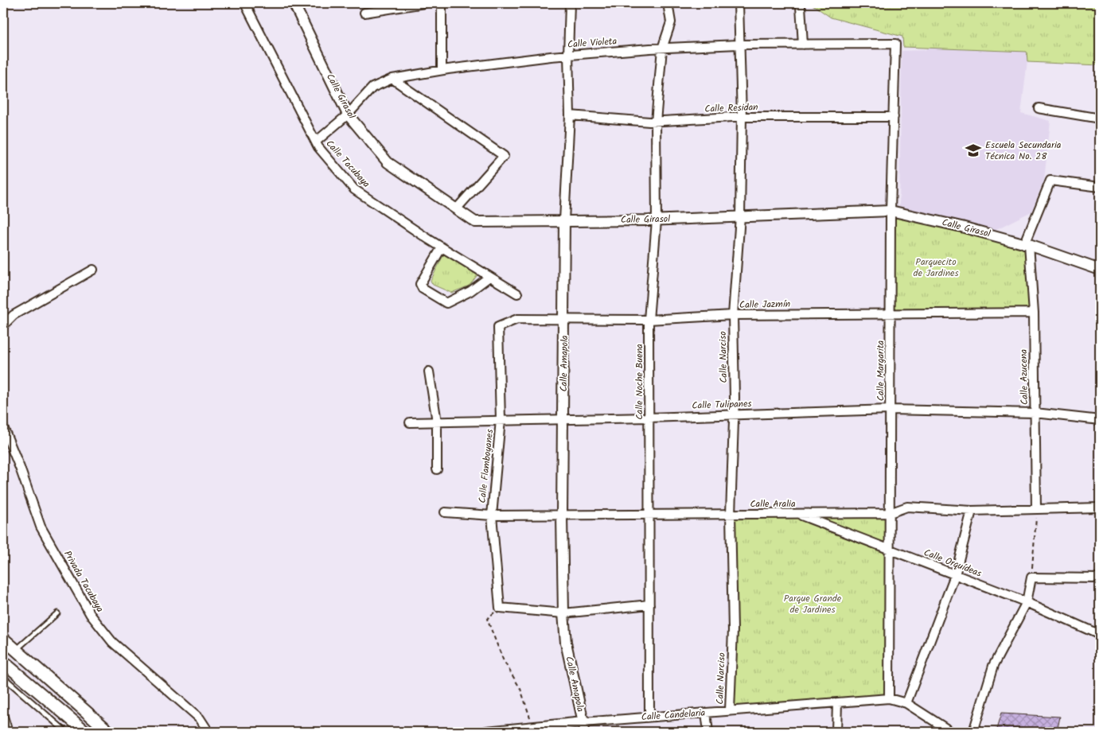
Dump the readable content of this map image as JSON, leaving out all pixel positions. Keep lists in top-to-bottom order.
{
  "streets": {
    "street": [
      "Calle Violeta",
      "Calle Girasol",
      "Calle Residan",
      "Calle Tacubaya",
      "Calle Jazmín",
      "Calle Narciso",
      "Calle Amapola",
      "Calle Margarita",
      "Calle Azucena",
      "Calle Noche Buena",
      "Calle Tulipanes",
      "Calle Flamboyanes",
      "Calle Aralia",
      "Calle Orquídeas",
      "Privada Tacubaya",
      "Calle Candelaria"
    ]
  },
  "crossings": [
    ["Calle Violeta", "Calle Girasol"],
    ["Calle Violeta", "Calle Tacubaya"],
    ["Calle Violeta", "Calle Narciso"],
    ["Calle Violeta", "Calle Amapola"],
    ["Calle Violeta", "Calle Margarita"],
    ["Calle Violeta", "Calle Noche Buena"],
    ["Calle Girasol", "Calle Narciso"],
    ["Calle Girasol", "Calle Amapola"],
    ["Calle Girasol", "Calle Margarita"],
    ["Calle Girasol", "Calle Azucena"],
    ["Calle Girasol", "Calle Noche Buena"],
    ["Calle Residan", "Calle Narciso"],
    ["Calle Residan", "Calle Amapola"],
    ["Calle Residan", "Calle Margarita"],
    ["Calle Residan", "Calle Noche Buena"],
    ["Calle Jazmín", "Calle Narciso"],
    ["Calle Jazmín", "Calle Amapola"],
    ["Calle Jazmín", "Calle Margarita"],
    ["Calle Jazmín", "Calle Azucena"],
    ["Calle Jazmín", "Calle Noche Buena"],
    ["Calle Jazmín", "Calle Flamboyanes"],
    ["Calle Narciso", "Calle Tulipanes"],
    ["Calle Narciso", "Calle Aralia"],
    ["Calle Narciso", "Calle Candelaria"],
    ["Calle Amapola", "Calle Tulipanes"],
    ["Calle Amapola", "Calle Aralia"],
    ["Calle Amapola", "Calle Candelaria"],
    ["Calle Margarita", "Calle Tulipanes"],
    ["Calle Margarita", "Calle Aralia"],
    ["Calle Margarita", "Calle Orquídeas"],
    ["Calle Margarita", "Calle Candelaria"],
    ["Calle Azucena", "Calle Tulipanes"],
    ["Calle Azucena", "Calle Aralia"],
    ["Calle Noche Buena", "Calle Tulipanes"],
    ["Calle Noche Buena", "Calle Aralia"],
    ["Calle Noche Buena", "Calle Candelaria"],
    ["Calle Tulipanes", "Calle Flamboyanes"],
    ["Calle Flamboyanes", "Calle Aralia"],
    ["Calle Aralia", "Calle Orquídeas"]
  ],
  "parks": ["Parquecito de Jardines", "Parque Grande de Jardines"],
  "places": {
    "school or university": ["Escuela Secundaria Técnica No. 28"]
  }
}
